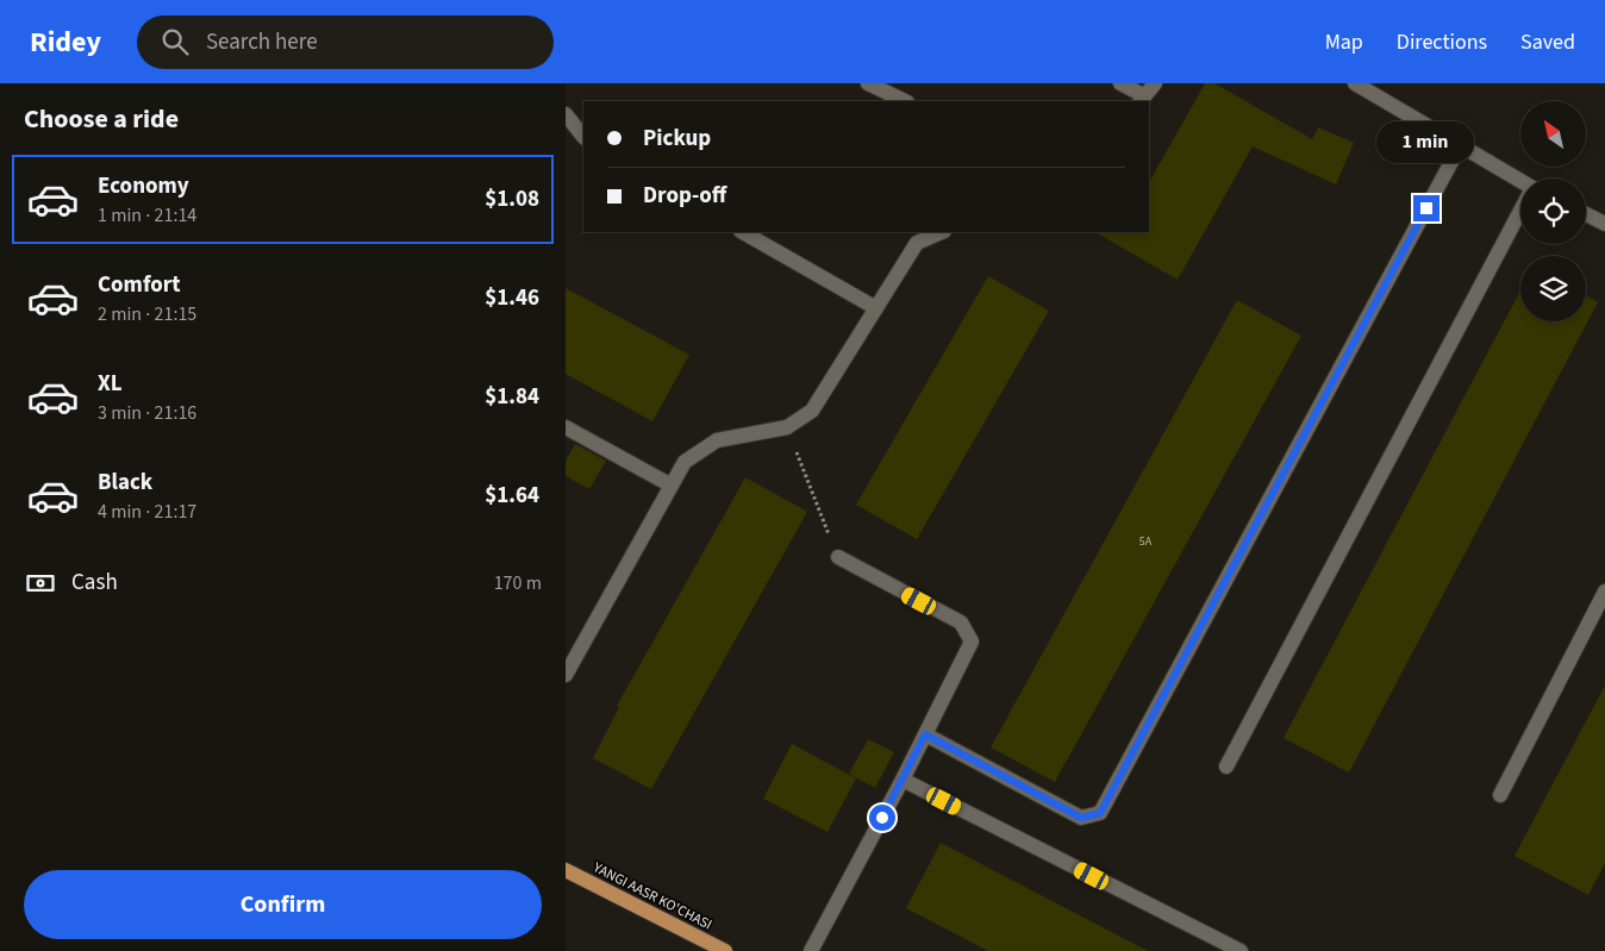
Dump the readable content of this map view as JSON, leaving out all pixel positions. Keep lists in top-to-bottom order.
{
  "streets": {
    "main road": ["YANGI AASR KO'CHASI"]
  },
  "house_numbers": ["5A"],
  "north": "top left",
  "page": {
    "header": "Ridey",
    "search": "Search here",
    "nav": ["Map", "Directions", "Saved"],
    "heading": "Choose a ride",
    "banner": ["Pickup", "Drop-off"],
    "bubble": "1 min",
    "list": [
      {
        "name": "Economy",
        "note": "1 min · 21:14",
        "value": "$1.08"
      },
      {
        "name": "Comfort",
        "note": "2 min · 21:15",
        "value": "$1.46"
      },
      {
        "name": "XL",
        "note": "3 min · 21:16",
        "value": "$1.84"
      },
      {
        "name": "Black",
        "note": "4 min · 21:17",
        "value": "$1.64"
      }
    ],
    "pay": ["Cash", "170 m"],
    "buttons": "Confirm"
  }
}
